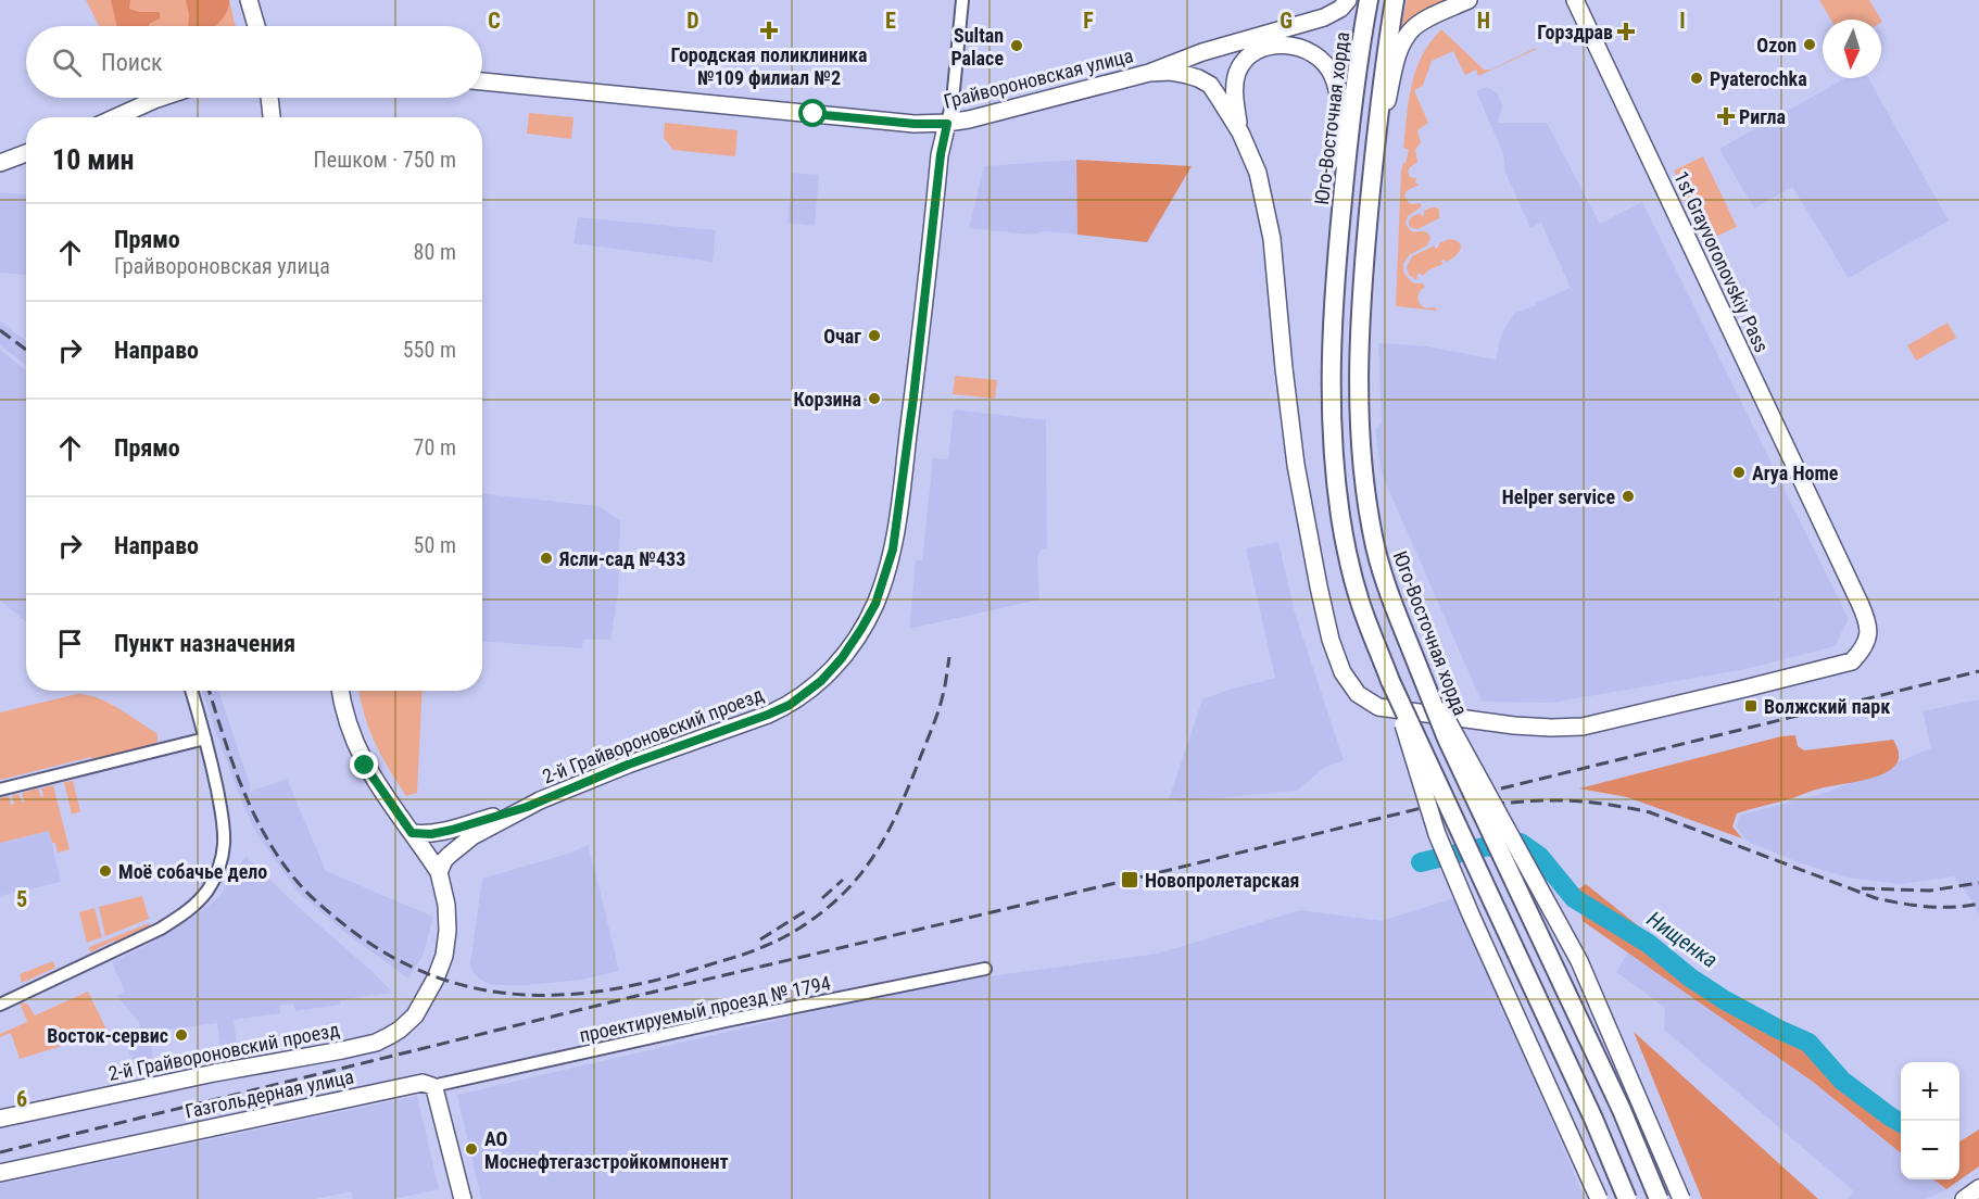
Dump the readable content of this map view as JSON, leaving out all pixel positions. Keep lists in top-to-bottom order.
{
  "streets": {
    "main road": [
      "Грайвороновская улица",
      "Юго-Восточная хорда",
      "1st Grayvoronovskiy Pass",
      "2-й Грайвороновский проезд",
      "Газгольдерная улица"
    ],
    "street": ["проектируемый проезд № 1794"]
  },
  "crossings": [
    ["Грайвороновская улица", "2-й Грайвороновский проезд"],
    ["проектируемый проезд № 1794", "Газгольдерная улица"]
  ],
  "water": ["Нищенка"],
  "places": {
    "health": ["Городская поликлиника №109 филиал №2", "Горздрав", "Ригла"],
    "other": [
      "Ozon",
      "Sultan Palace",
      "Pyaterochka",
      "Очаг",
      "Корзина",
      "Arya Home",
      "Helper service",
      "Ясли-сад №433",
      "Моё собачье дело",
      "Восток-сервис",
      "АО Моснефтегазстройкомпонент"
    ],
    "transit": ["Волжский парк", "Новопролетарская"]
  },
  "north": "bottom",
  "page": {
    "search": "Поиск",
    "heading": ["10 мин", "Пешком · 750 m"],
    "list": [
      ["Прямо", "Грайвороновская улица", "80 m"],
      ["Направо", "550 m"],
      ["Прямо", "70 m"],
      ["Направо", "50 m"],
      "Пункт назначения"
    ],
    "map_buttons": ["+", "−"]
  },
  "grid": {
    "columns": [
      "C",
      "D",
      "E",
      "F",
      "G",
      "H",
      "I"
    ],
    "rows": ["5", "6"]
  }
}
